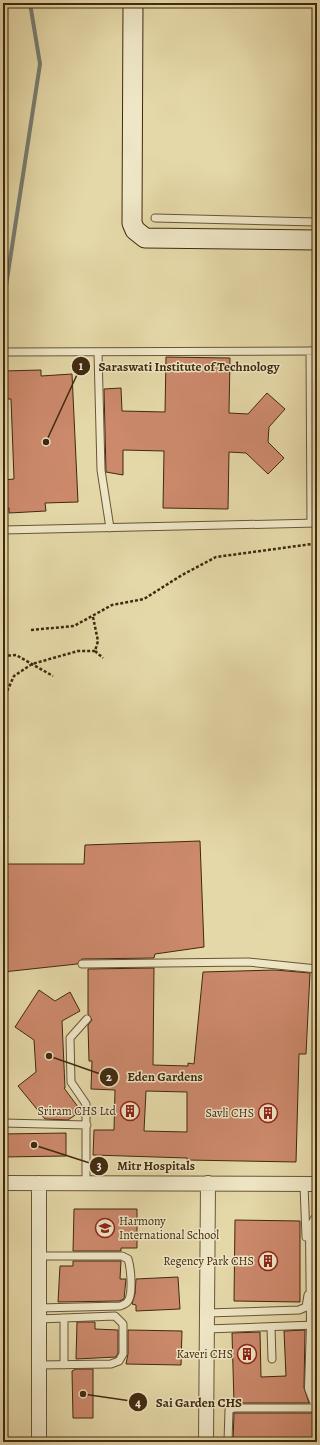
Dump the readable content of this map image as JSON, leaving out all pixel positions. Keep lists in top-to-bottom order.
{
  "places": {
    "other": [
      "Saraswati Institute of Technology",
      "Eden Gardens",
      "Mitr Hospitals",
      "Sai Garden CHS"
    ],
    "building": [
      "Sriram CHS Ltd",
      "Savli CHS",
      "Regency Park CHS",
      "Kaveri CHS"
    ],
    "school or university": ["Harmony International School"]
  }
}
